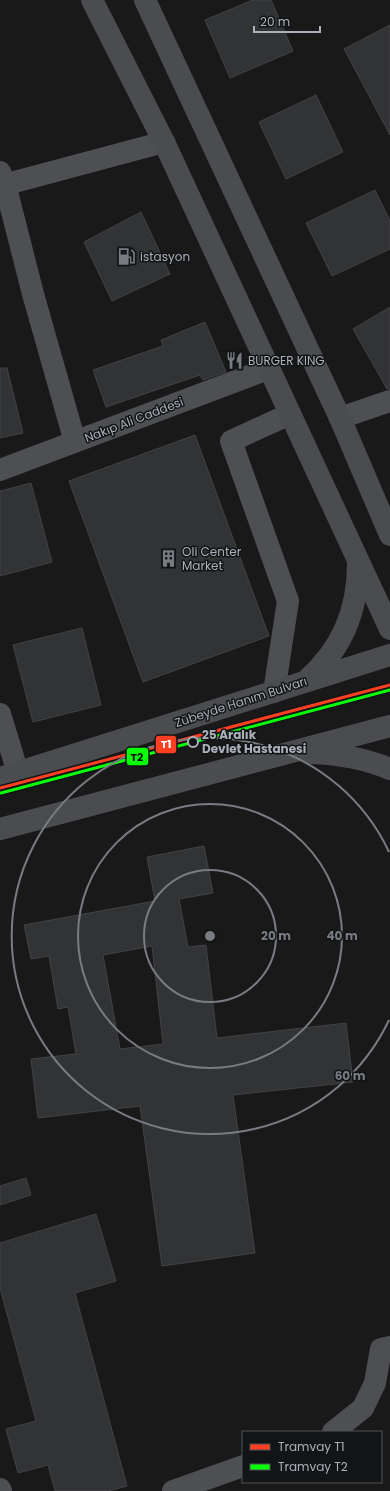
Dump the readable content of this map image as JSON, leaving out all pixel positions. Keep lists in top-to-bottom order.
{
  "streets": {
    "main road": ["Zübeyde Hanım Bulvarı"],
    "street": ["Nakıp Ali Caddesi"]
  },
  "places": {
    "fuel station": ["istasyon"],
    "restaurant": ["BURGER KING"],
    "building": ["Oli Center Market"],
    "other": ["25 Aralık Devlet Hastanesi"]
  },
  "lines": ["tram line T1", "tram line T2"],
  "legend": ["Tramvay T1", "Tramvay T2"],
  "scale_bar": "20 m",
  "rings": ["20 m", "40 m", "60 m"]
}
